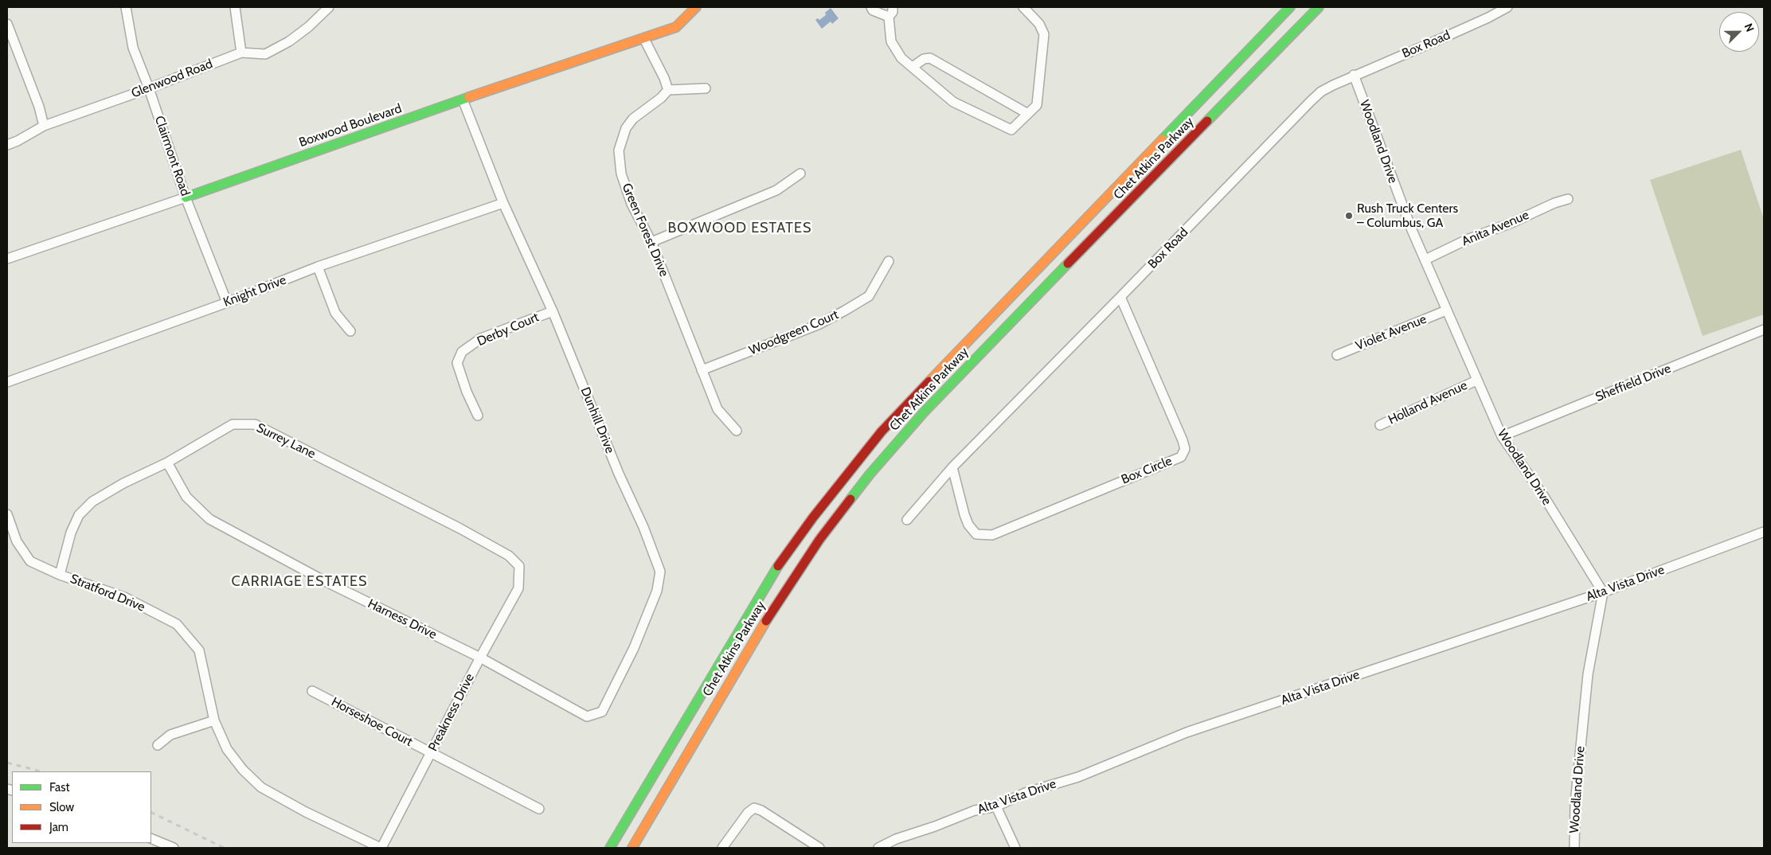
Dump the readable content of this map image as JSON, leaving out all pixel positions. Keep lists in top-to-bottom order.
{
  "streets": {
    "main road": ["Boxwood Boulevard", "Chet Atkins Parkway"],
    "street": [
      "Box Road",
      "Glenwood Road",
      "Woodland Drive",
      "Clairmont Road",
      "Anita Avenue",
      "Green Forest Drive",
      "Knight Drive",
      "Derby Court",
      "Woodgreen Court",
      "Violet Avenue",
      "Sheffield Drive",
      "Holland Avenue",
      "Dunhill Drive",
      "Surrey Lane",
      "Box Circle",
      "Alta Vista Drive",
      "Stratford Drive",
      "Harness Drive",
      "Preakness Drive",
      "Horseshoe Court"
    ]
  },
  "crossings": [
    ["Box Road", "Woodland Drive"],
    ["Box Road", "Box Circle"],
    ["Glenwood Road", "Clairmont Road"],
    ["Boxwood Boulevard", "Clairmont Road"],
    ["Boxwood Boulevard", "Dunhill Drive"],
    ["Woodland Drive", "Anita Avenue"],
    ["Woodland Drive", "Violet Avenue"],
    ["Woodland Drive", "Sheffield Drive"],
    ["Woodland Drive", "Holland Avenue"],
    ["Woodland Drive", "Alta Vista Drive"],
    ["Clairmont Road", "Knight Drive"],
    ["Green Forest Drive", "Woodgreen Court"],
    ["Knight Drive", "Dunhill Drive"],
    ["Derby Court", "Dunhill Drive"],
    ["Dunhill Drive", "Harness Drive"],
    ["Surrey Lane", "Stratford Drive"],
    ["Surrey Lane", "Harness Drive"],
    ["Surrey Lane", "Preakness Drive"],
    ["Stratford Drive", "Preakness Drive"],
    ["Harness Drive", "Preakness Drive"],
    ["Preakness Drive", "Horseshoe Court"]
  ],
  "districts": ["BOXWOOD ESTATES", "CARRIAGE ESTATES"],
  "places": ["Rush Truck Centers – Columbus, GA"],
  "legend": ["Fast", "Slow", "Jam"],
  "north": "top right"
}
